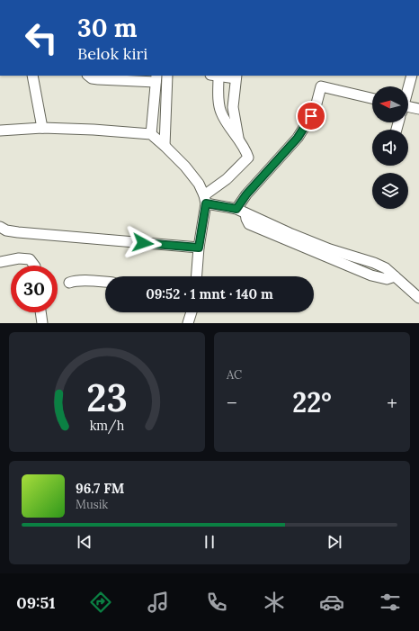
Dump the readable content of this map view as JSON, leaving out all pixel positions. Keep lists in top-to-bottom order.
{
  "north": "left",
  "page": {
    "turn": ["30 m", "Belok kiri"],
    "limit": "30",
    "trip": "09:52 · 1 mnt · 140 m",
    "tile": "AC",
    "heat": ["−", "22°", "+"],
    "song": ["96.7 FM", "Musik"],
    "tabs": "09:51",
    "gauge": ["23", "km/h"]
  }
}
